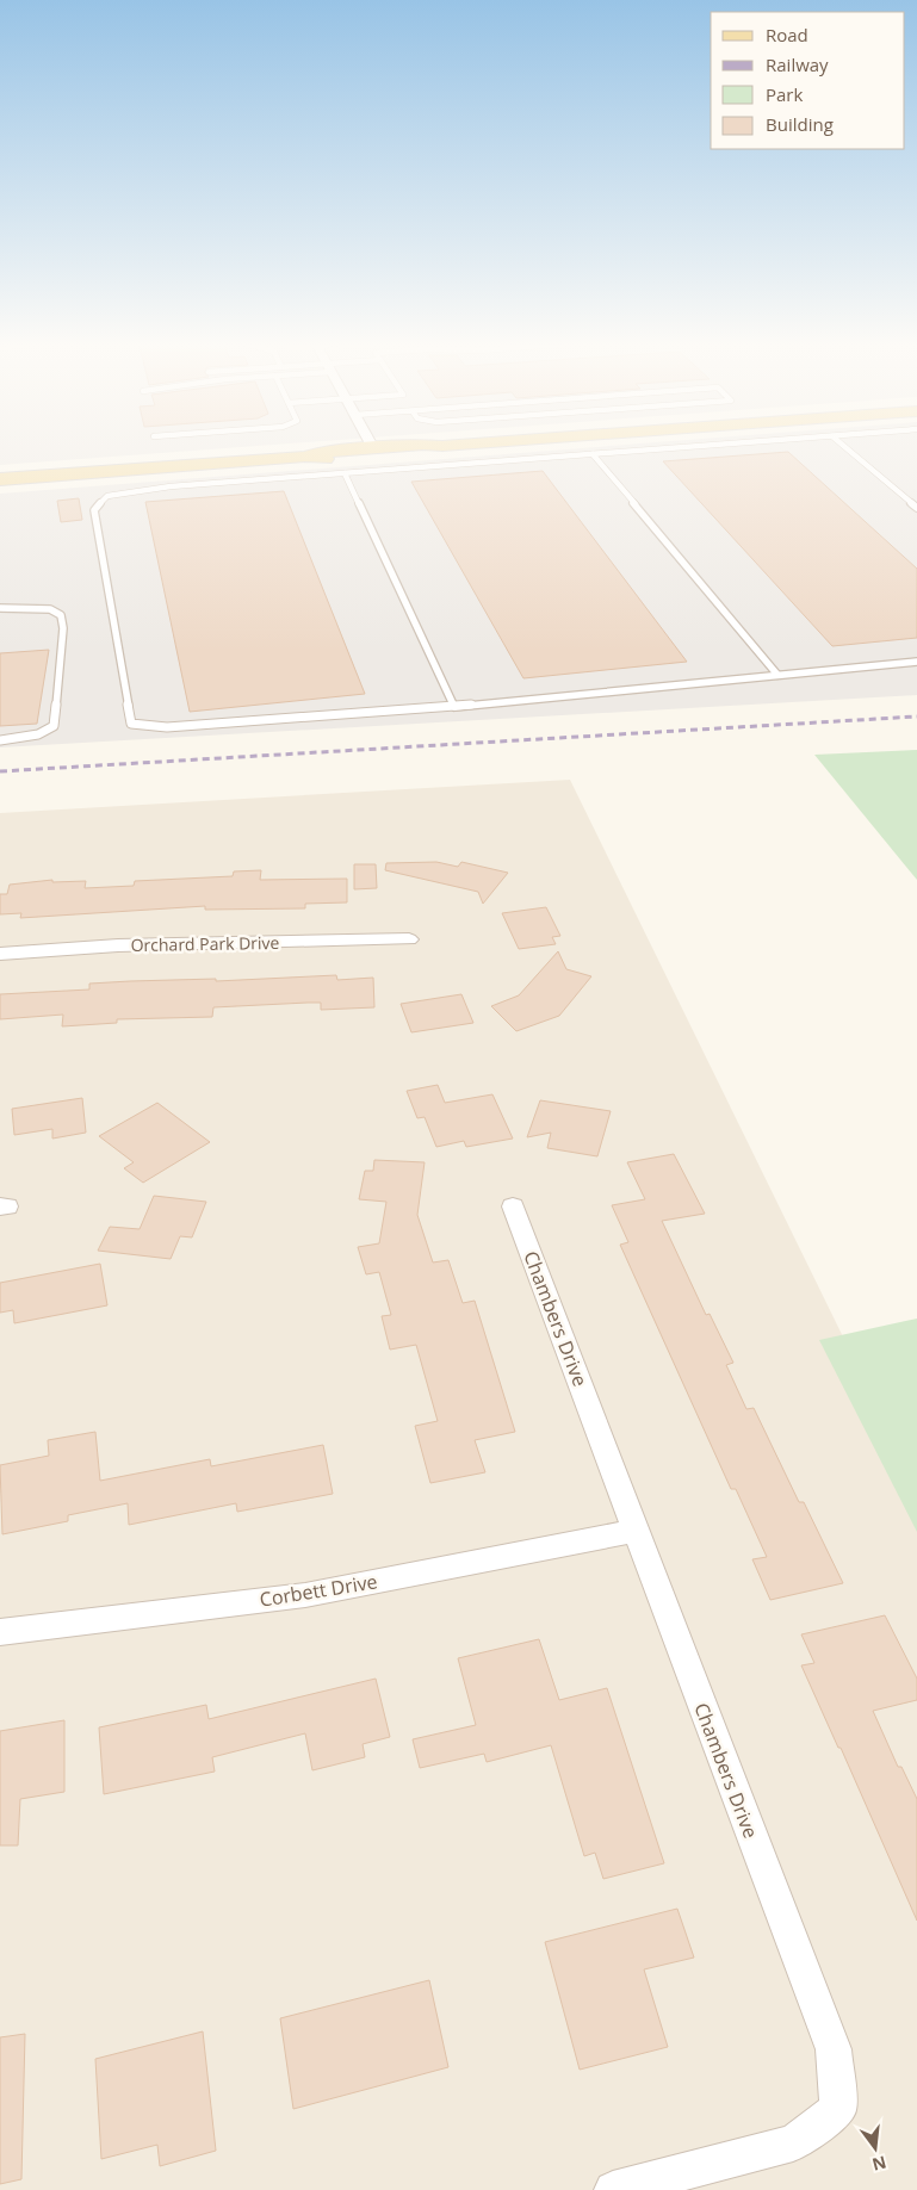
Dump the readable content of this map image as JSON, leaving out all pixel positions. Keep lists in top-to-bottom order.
{
  "streets": {
    "street": ["Orchard Park Drive", "Chambers Drive", "Corbett Drive"]
  },
  "crossings": [
    ["Chambers Drive", "Corbett Drive"]
  ],
  "legend": [
    "Road",
    "Railway",
    "Park",
    "Building"
  ],
  "north": "bottom"
}
